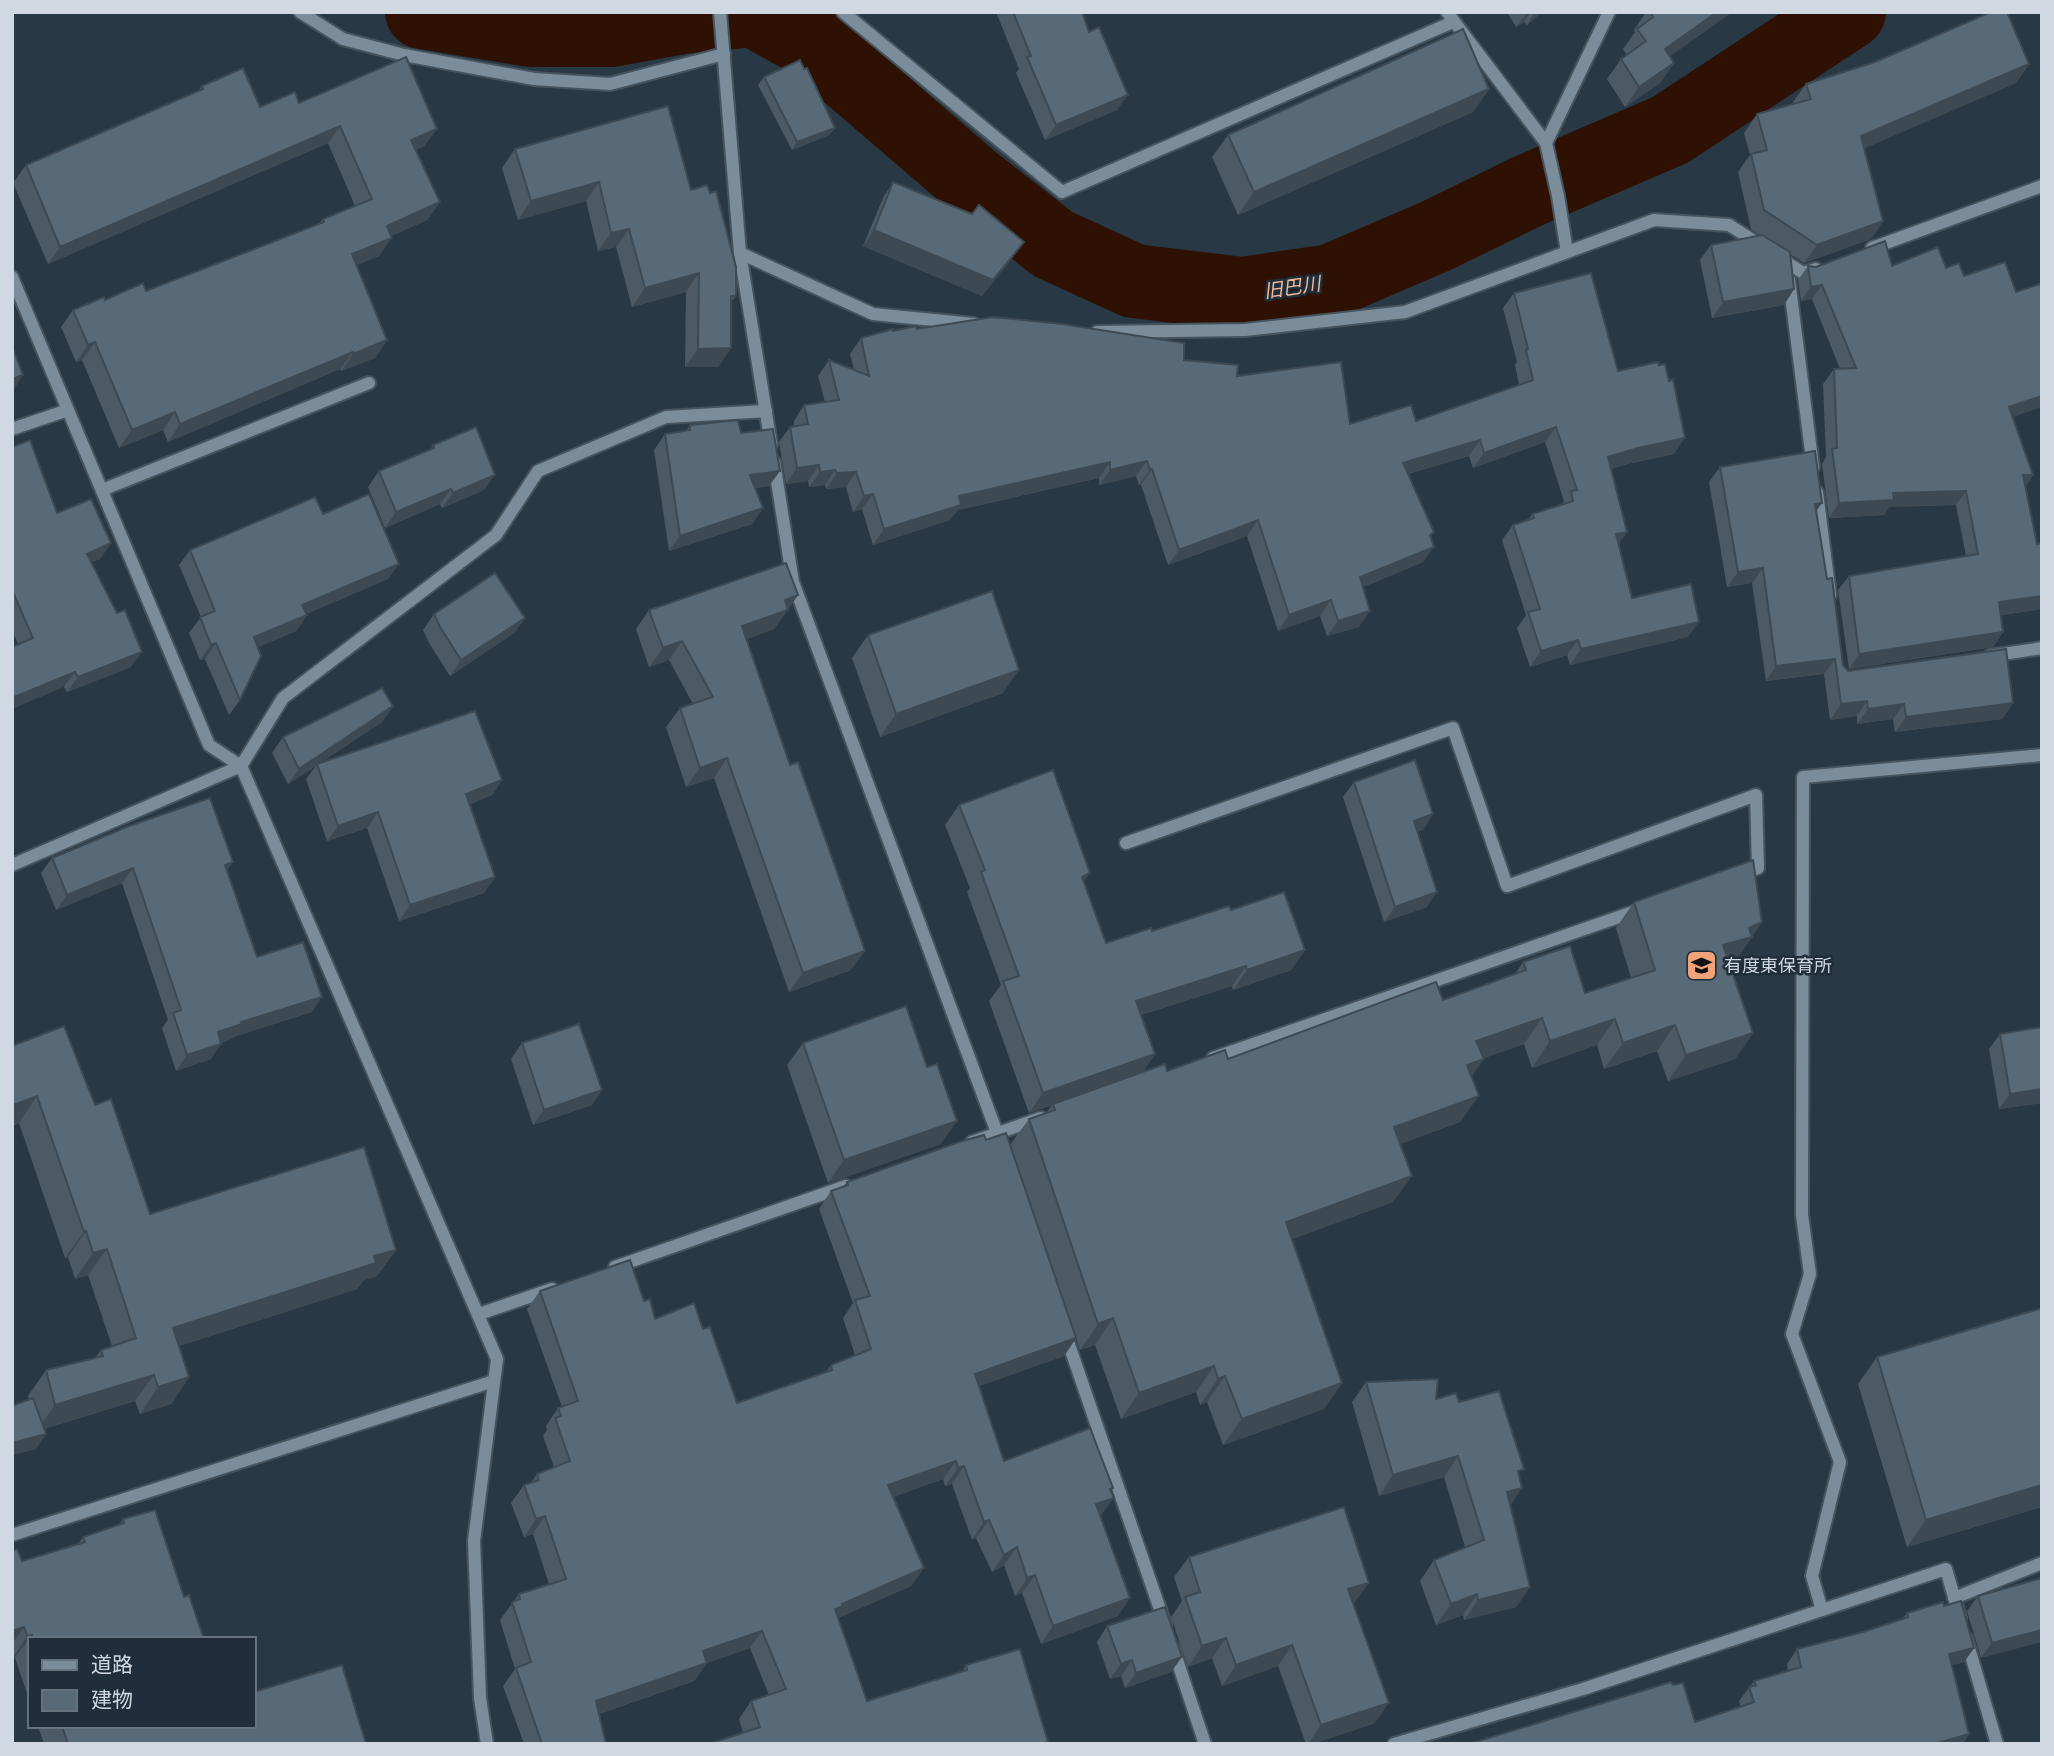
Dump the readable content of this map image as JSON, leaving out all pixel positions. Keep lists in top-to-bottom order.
{
  "water": ["旧巴川"],
  "places": {
    "school or university": ["有度東保育所"]
  },
  "legend": ["道路", "建物"]
}
